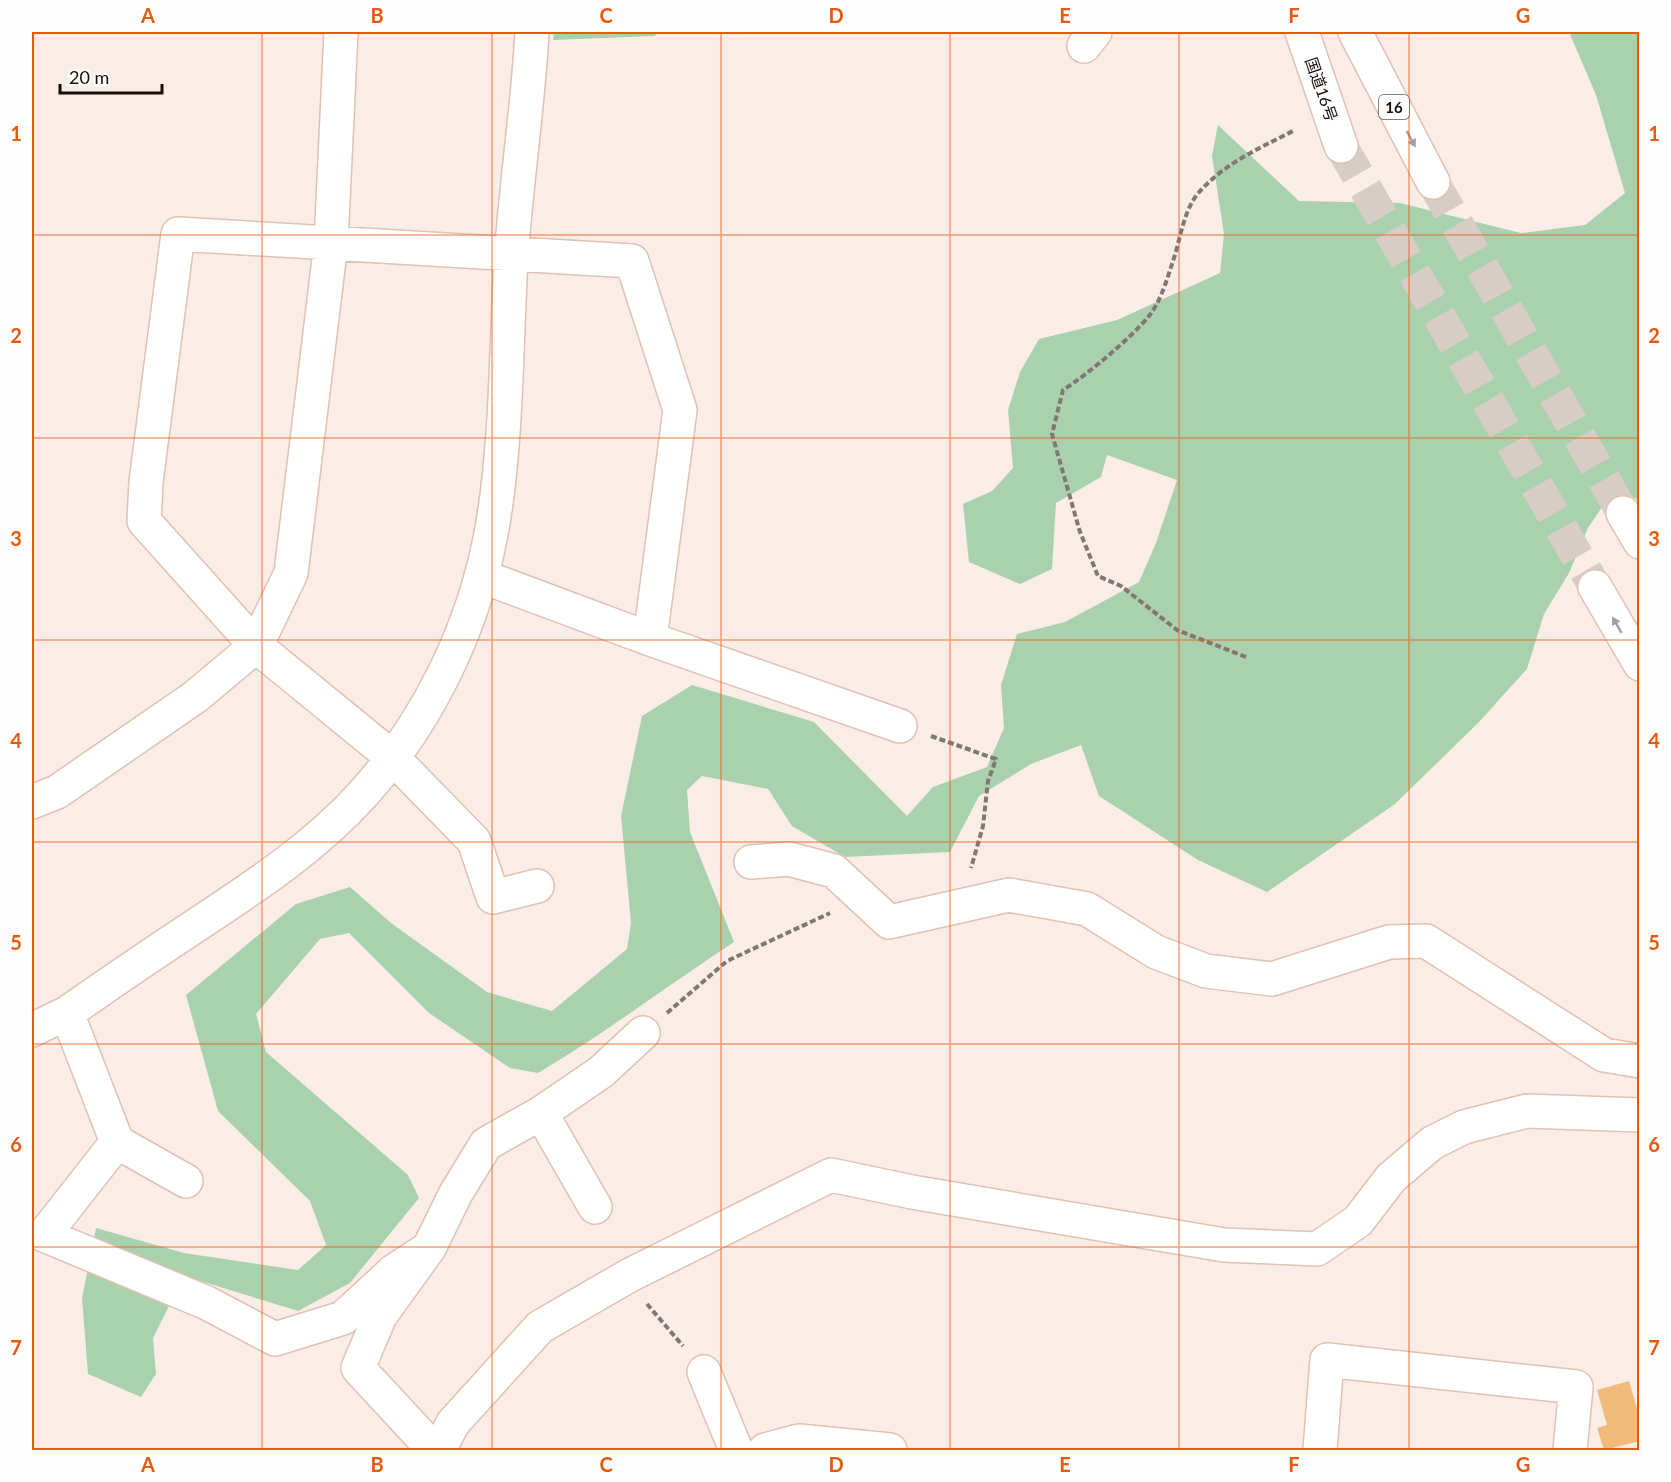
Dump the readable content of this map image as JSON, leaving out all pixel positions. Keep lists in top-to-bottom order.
{
  "streets": {
    "main road": ["国道16号", "16"]
  },
  "scale_bar": "20 m",
  "grid": {
    "columns": [
      "A",
      "B",
      "C",
      "D",
      "E",
      "F",
      "G"
    ],
    "rows": [
      "1",
      "2",
      "3",
      "4",
      "5",
      "6",
      "7"
    ]
  }
}
